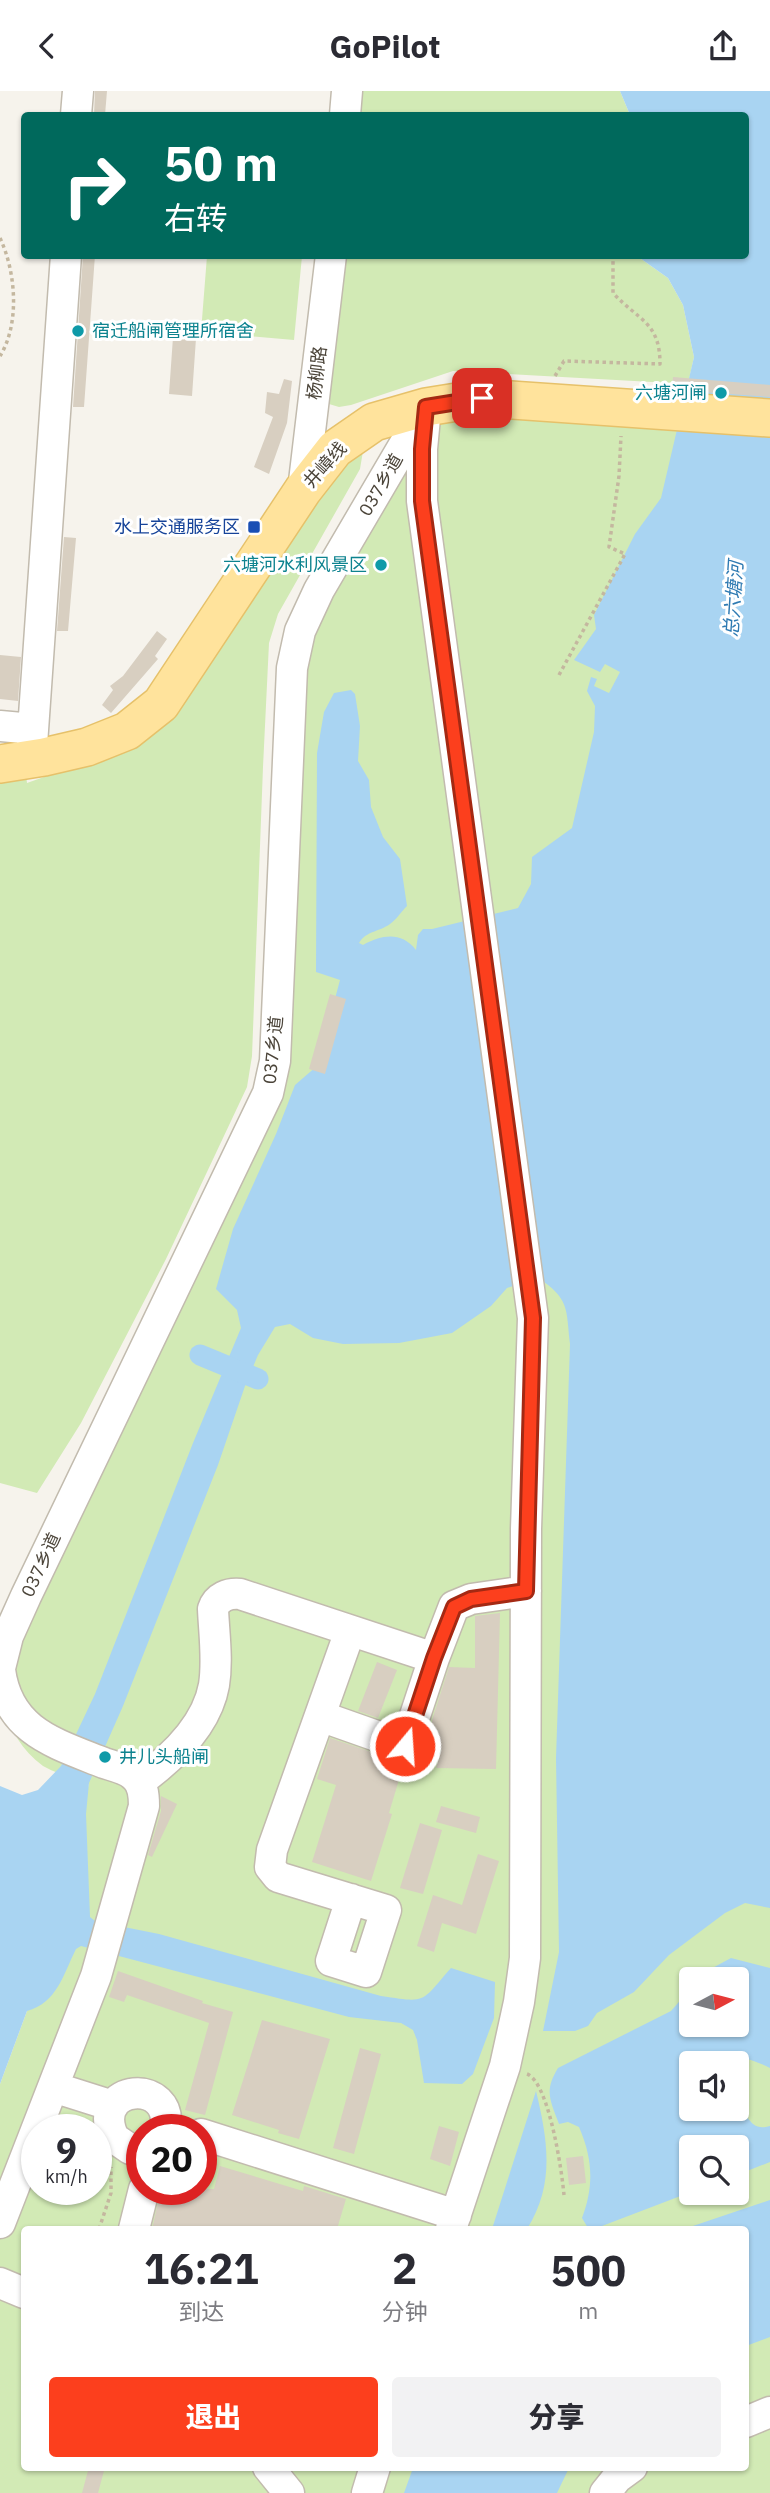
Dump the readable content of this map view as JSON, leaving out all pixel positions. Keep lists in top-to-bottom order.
{
  "streets": {
    "main road": ["井嶂线"],
    "street": ["杨柳路", "037乡道"]
  },
  "crossings": [
    ["杨柳路", "井嶂线"],
    ["井嶂线", "037乡道"]
  ],
  "water": ["总六塘河"],
  "places": {
    "other": [
      "宿迁船闸管理所宿舍",
      "六塘河闸",
      "六塘河水利风景区",
      "井儿头船闸"
    ],
    "transit": ["水上交通服务区"]
  },
  "north": "right",
  "page": {
    "header": "GoPilot",
    "turn": ["50 m", "右转"],
    "speed": "9 km/h",
    "limit": "20",
    "eta": [
      "16:21",
      "到达",
      "2",
      "分钟",
      "500",
      "m"
    ],
    "buttons": ["退出", "分享"]
  }
}
